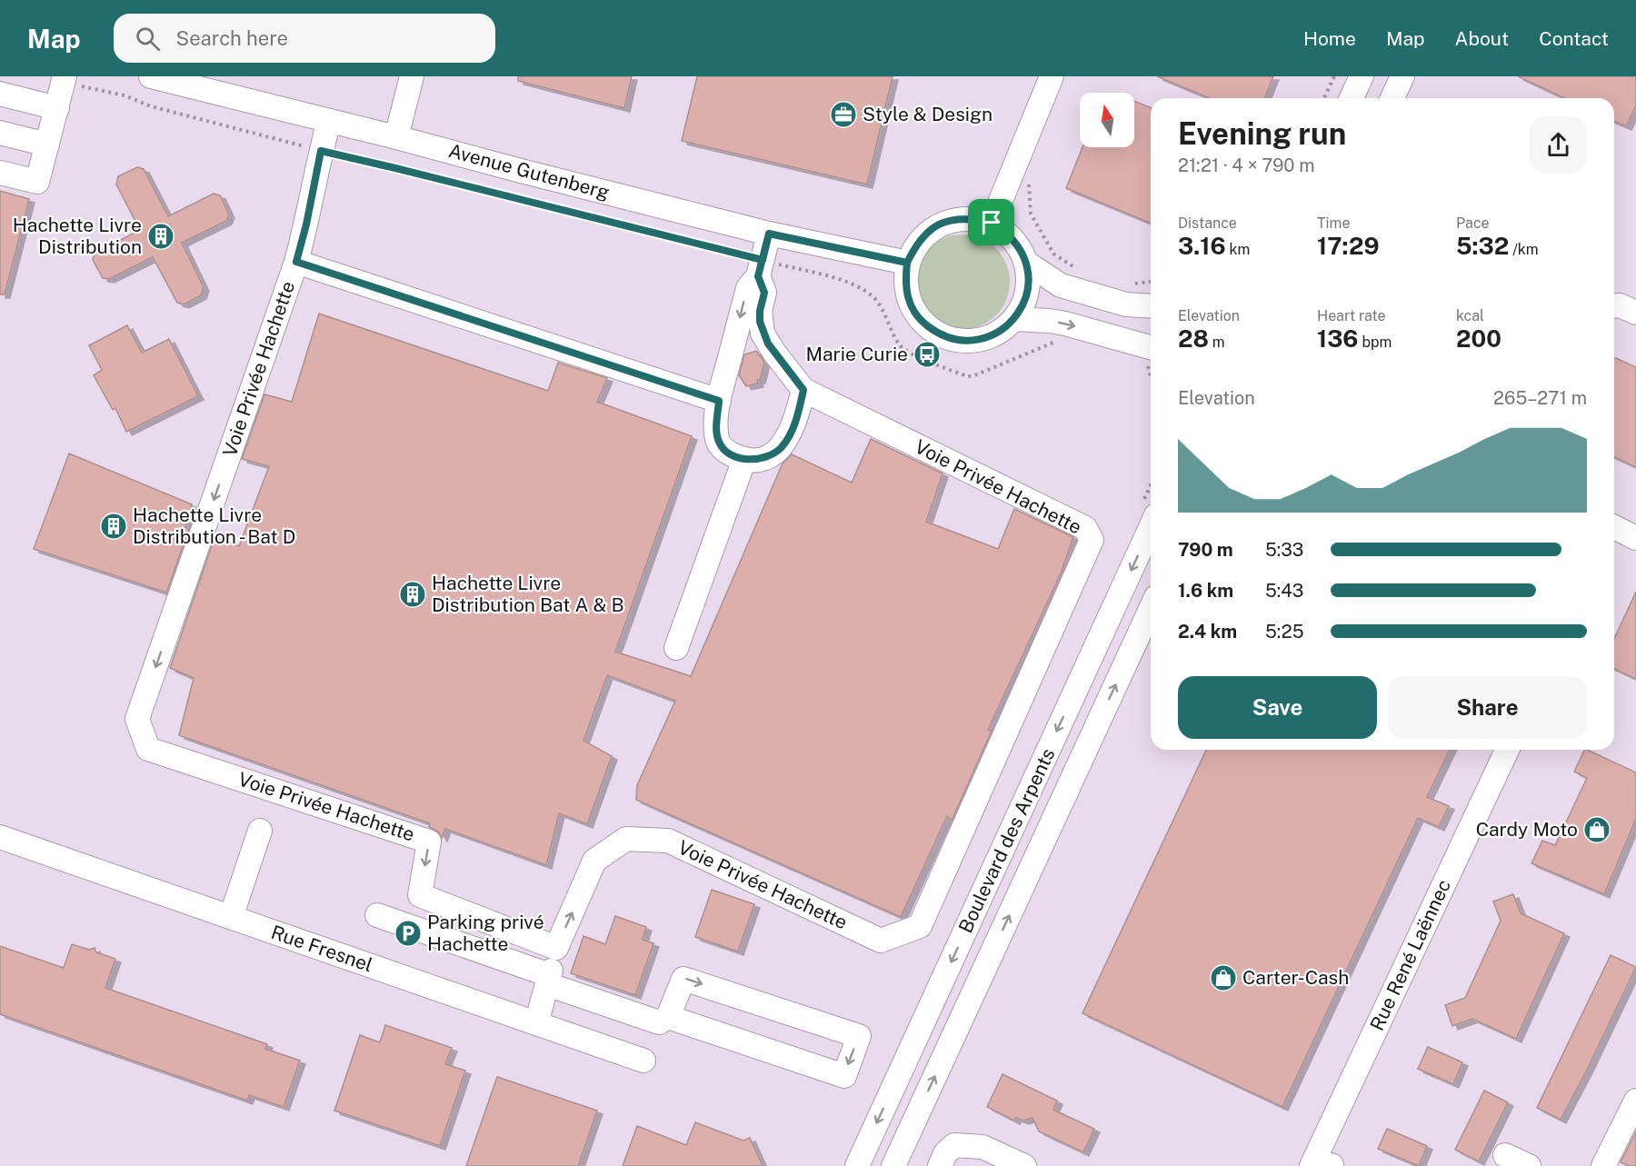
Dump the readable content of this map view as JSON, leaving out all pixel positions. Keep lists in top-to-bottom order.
{
  "streets": {
    "street": [
      "Avenue Gutenberg",
      "Voie Privée Hachette",
      "Boulevard des Arpents",
      "Rue Fresnel",
      "Rue René Laënnec"
    ]
  },
  "crossings": [
    ["Avenue Gutenberg", "Voie Privée Hachette"]
  ],
  "places": {
    "office": ["Style & Design"],
    "building": ["Hachette Livre Distribution", "Hachette Livre Distribution - Bat D", "Hachette Livre Distribution Bat A & B"],
    "bus stop": ["Marie Curie"],
    "shop": ["Cardy Moto", "Carter-Cash"],
    "parking": ["Parking privé Hachette"]
  },
  "north": "top",
  "page": {
    "header": "Map",
    "search": "Search here",
    "nav": [
      "Home",
      "Map",
      "About",
      "Contact"
    ],
    "heading": ["Evening run", "21:21 · 4 × 790 m"],
    "stats": [
      ["Distance", "3.16 km"],
      ["Time", "17:29"],
      ["Pace", "5:32 /km"],
      ["Elevation", "28 m"],
      ["Heart rate", "136 bpm"],
      ["kcal", "200"]
    ],
    "chart": ["Elevation", "265–271 m"],
    "list": [
      {
        "name": "790 m",
        "note": "5:33"
      },
      {
        "name": "1.6 km",
        "note": "5:43"
      },
      {
        "name": "2.4 km",
        "note": "5:25"
      }
    ],
    "buttons": ["Save", "Share"]
  }
}
